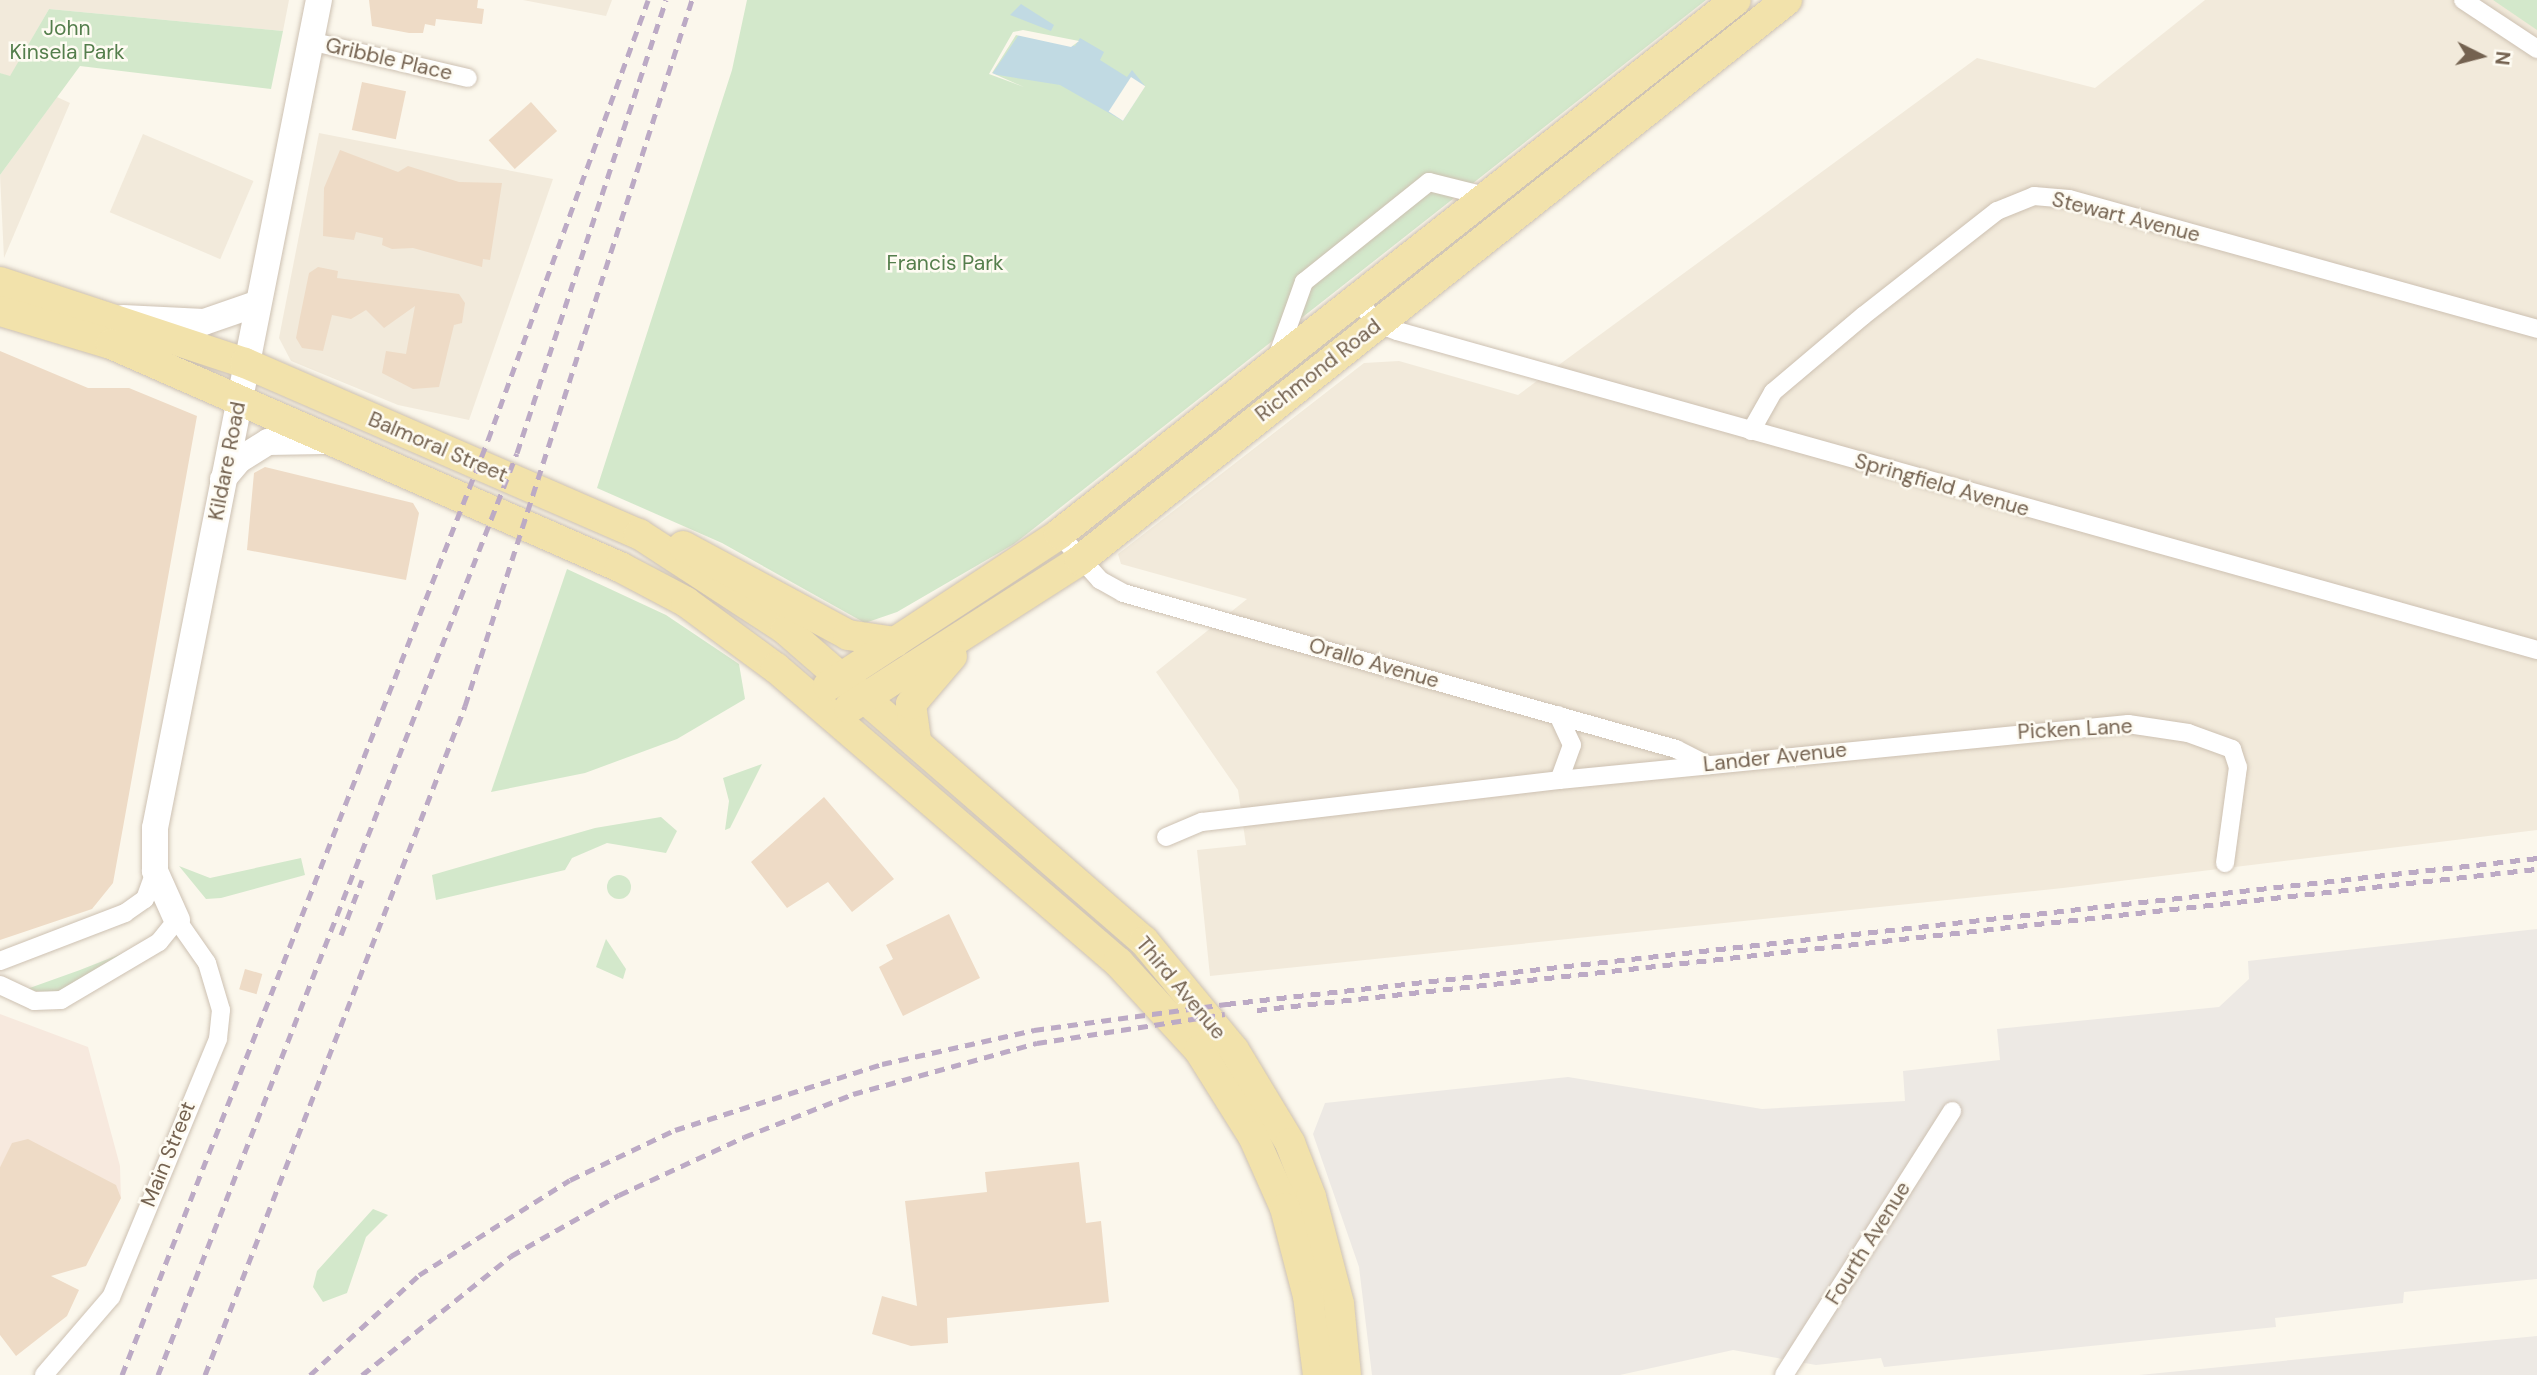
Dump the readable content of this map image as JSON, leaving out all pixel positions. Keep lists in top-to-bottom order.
{
  "streets": {
    "main road": ["Richmond Road", "Balmoral Street", "Third Avenue"],
    "street": [
      "Gribble Place",
      "Stewart Avenue",
      "Kildare Road",
      "Springfield Avenue",
      "Orallo Avenue",
      "Picken Lane",
      "Lander Avenue",
      "Main Street",
      "Fourth Avenue"
    ]
  },
  "crossings": [
    ["Gribble Place", "Kildare Road"],
    ["Stewart Avenue", "Springfield Avenue"],
    ["Richmond Road", "Balmoral Street"],
    ["Richmond Road", "Springfield Avenue"],
    ["Richmond Road", "Orallo Avenue"],
    ["Richmond Road", "Third Avenue"],
    ["Balmoral Street", "Kildare Road"],
    ["Balmoral Street", "Third Avenue"],
    ["Kildare Road", "Main Street"],
    ["Orallo Avenue", "Lander Avenue"],
    ["Picken Lane", "Lander Avenue"]
  ],
  "parks": ["John Kinsela Park", "Francis Park"],
  "north": "right"
}
